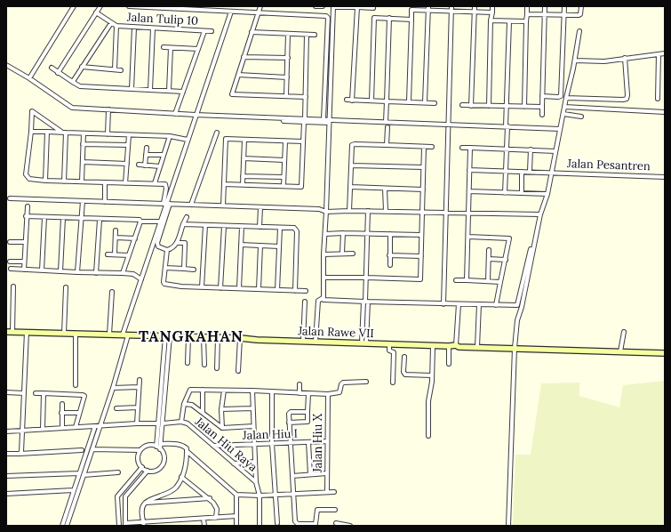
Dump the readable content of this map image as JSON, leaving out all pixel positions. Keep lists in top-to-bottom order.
{
  "streets": {
    "main road": ["Jalan Rawe VII"],
    "street": [
      "Jalan Tulip 10",
      "Jalan Pesantren",
      "Jalan Hiu I",
      "Jalan Hiu X",
      "Jalan Hiu Raya"
    ]
  },
  "crossings": [
    ["Jalan Hiu I", "Jalan Hiu X"],
    ["Jalan Hiu I", "Jalan Hiu Raya"]
  ],
  "districts": ["TANGKAHAN"]
}
